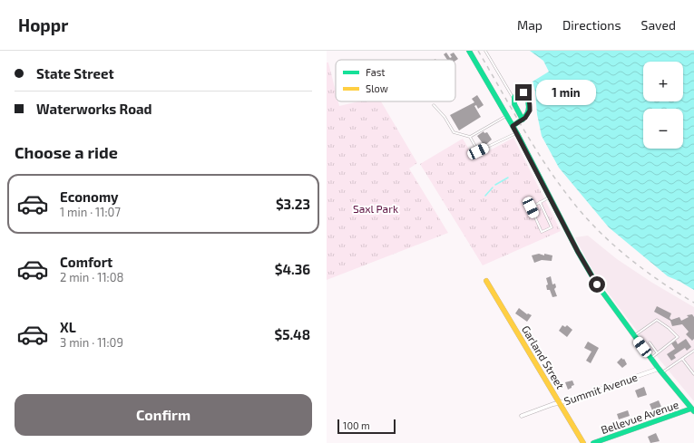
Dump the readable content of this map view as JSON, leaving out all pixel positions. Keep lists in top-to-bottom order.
{
  "streets": {
    "main road": ["Garland Street", "Bellevue Avenue"],
    "street": ["Summit Avenue"]
  },
  "crossings": [
    ["Garland Street", "Summit Avenue"]
  ],
  "parks": ["Saxl Park"],
  "legend": ["Fast", "Slow"],
  "scale_bar": "100 m",
  "page": {
    "header": "Hoppr",
    "nav": ["Map", "Directions", "Saved"],
    "banner": ["State Street", "Waterworks Road"],
    "map_buttons": ["+", "−"],
    "bubble": "1 min",
    "heading": "Choose a ride",
    "list": [
      {
        "name": "Economy",
        "note": "1 min · 11:07",
        "value": "$3.23"
      },
      {
        "name": "Comfort",
        "note": "2 min · 11:08",
        "value": "$4.36"
      },
      {
        "name": "XL",
        "note": "3 min · 11:09",
        "value": "$5.48"
      }
    ],
    "buttons": "Confirm",
    "scale": "100 m"
  }
}
